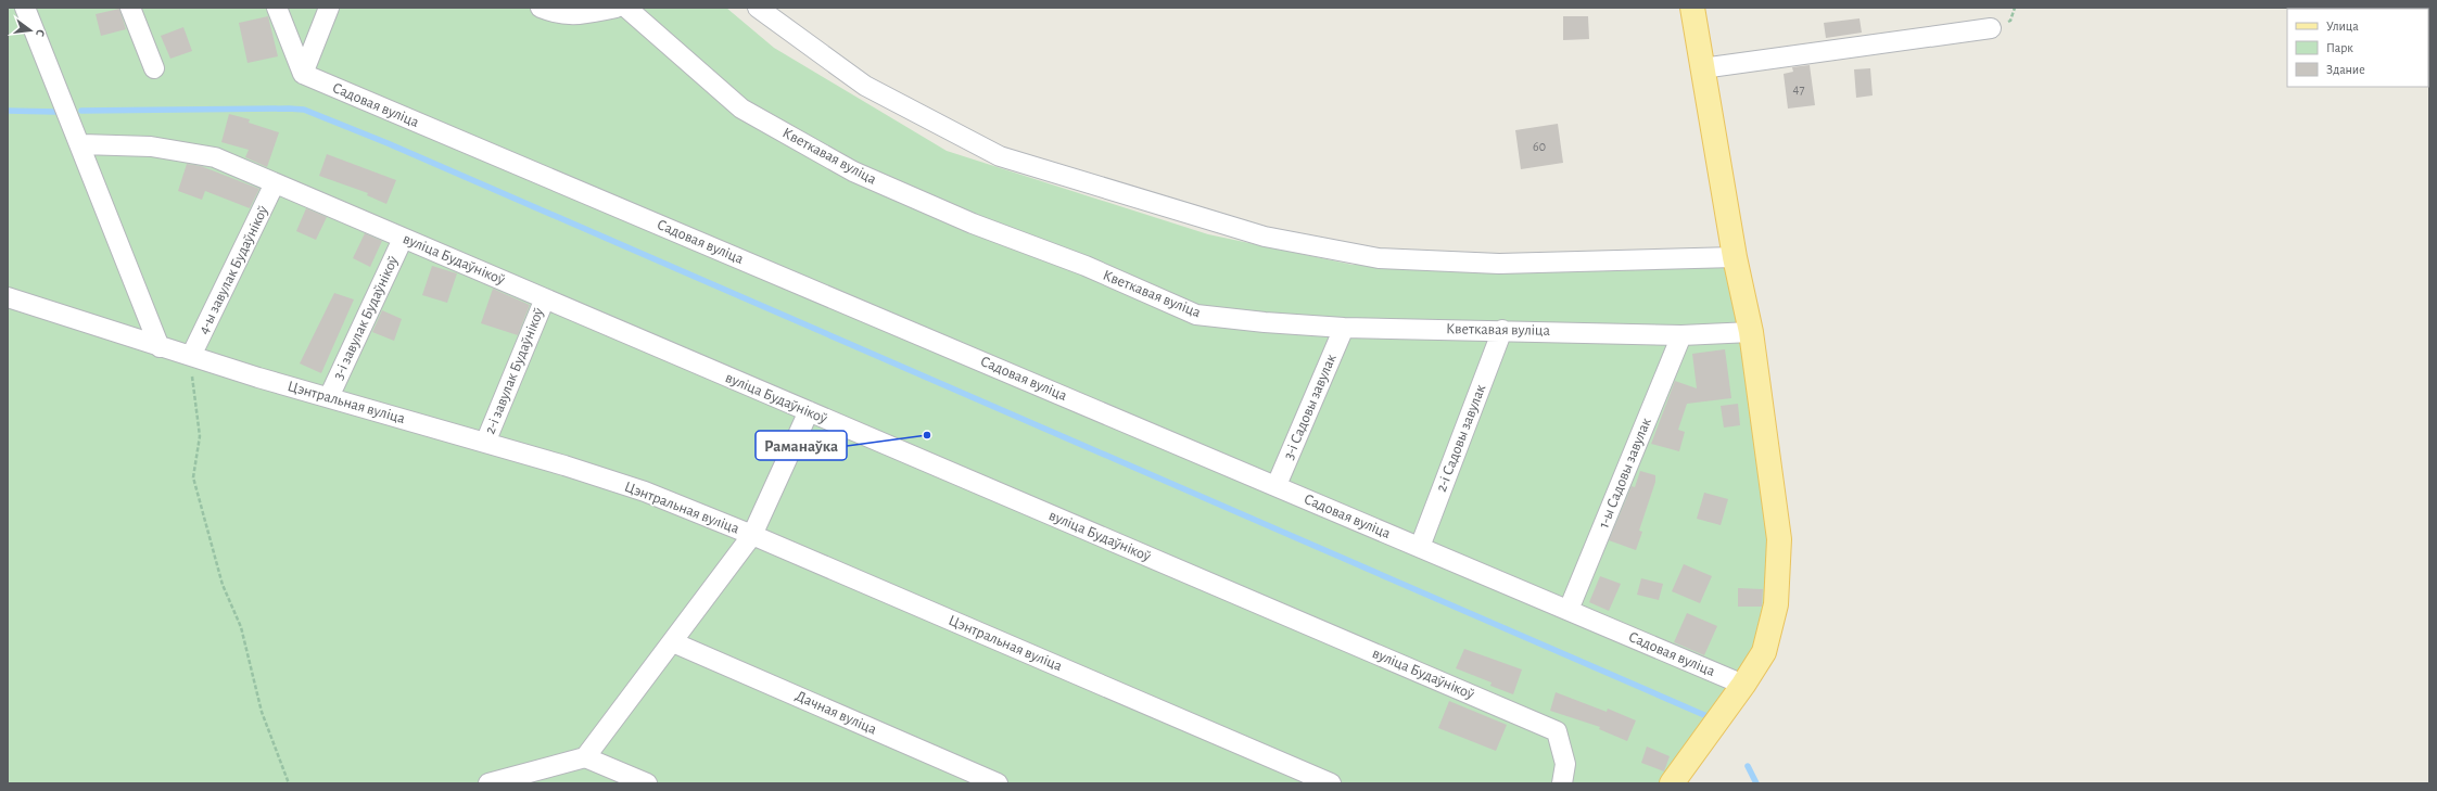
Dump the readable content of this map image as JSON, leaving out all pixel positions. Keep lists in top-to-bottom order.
{
  "streets": {
    "street": [
      "Садовая вуліца",
      "Кветкавая вуліца",
      "вуліца Будаўнікоў",
      "4-ы завулак Будаўнікоў",
      "3-і завулак Будаўнікоў",
      "2-і завулак Будаўнікоў",
      "Цэнтральная вуліца",
      "3-і Садовы завулак",
      "2-і Садовы завулак",
      "1-ы Садовы завулак",
      "Дачная вуліца"
    ]
  },
  "crossings": [
    ["Садовая вуліца", "3-і Садовы завулак"],
    ["Садовая вуліца", "2-і Садовы завулак"],
    ["Садовая вуліца", "1-ы Садовы завулак"],
    ["Кветкавая вуліца", "3-і Садовы завулак"],
    ["Кветкавая вуліца", "2-і Садовы завулак"],
    ["Кветкавая вуліца", "1-ы Садовы завулак"],
    ["вуліца Будаўнікоў", "4-ы завулак Будаўнікоў"],
    ["вуліца Будаўнікоў", "3-і завулак Будаўнікоў"],
    ["вуліца Будаўнікоў", "2-і завулак Будаўнікоў"],
    ["4-ы завулак Будаўнікоў", "Цэнтральная вуліца"],
    ["3-і завулак Будаўнікоў", "Цэнтральная вуліца"],
    ["2-і завулак Будаўнікоў", "Цэнтральная вуліца"]
  ],
  "places": ["Раманаўка"],
  "house_numbers": ["47", "60"],
  "legend": ["Улица", "Парк", "Здание"],
  "north": "right"
}
